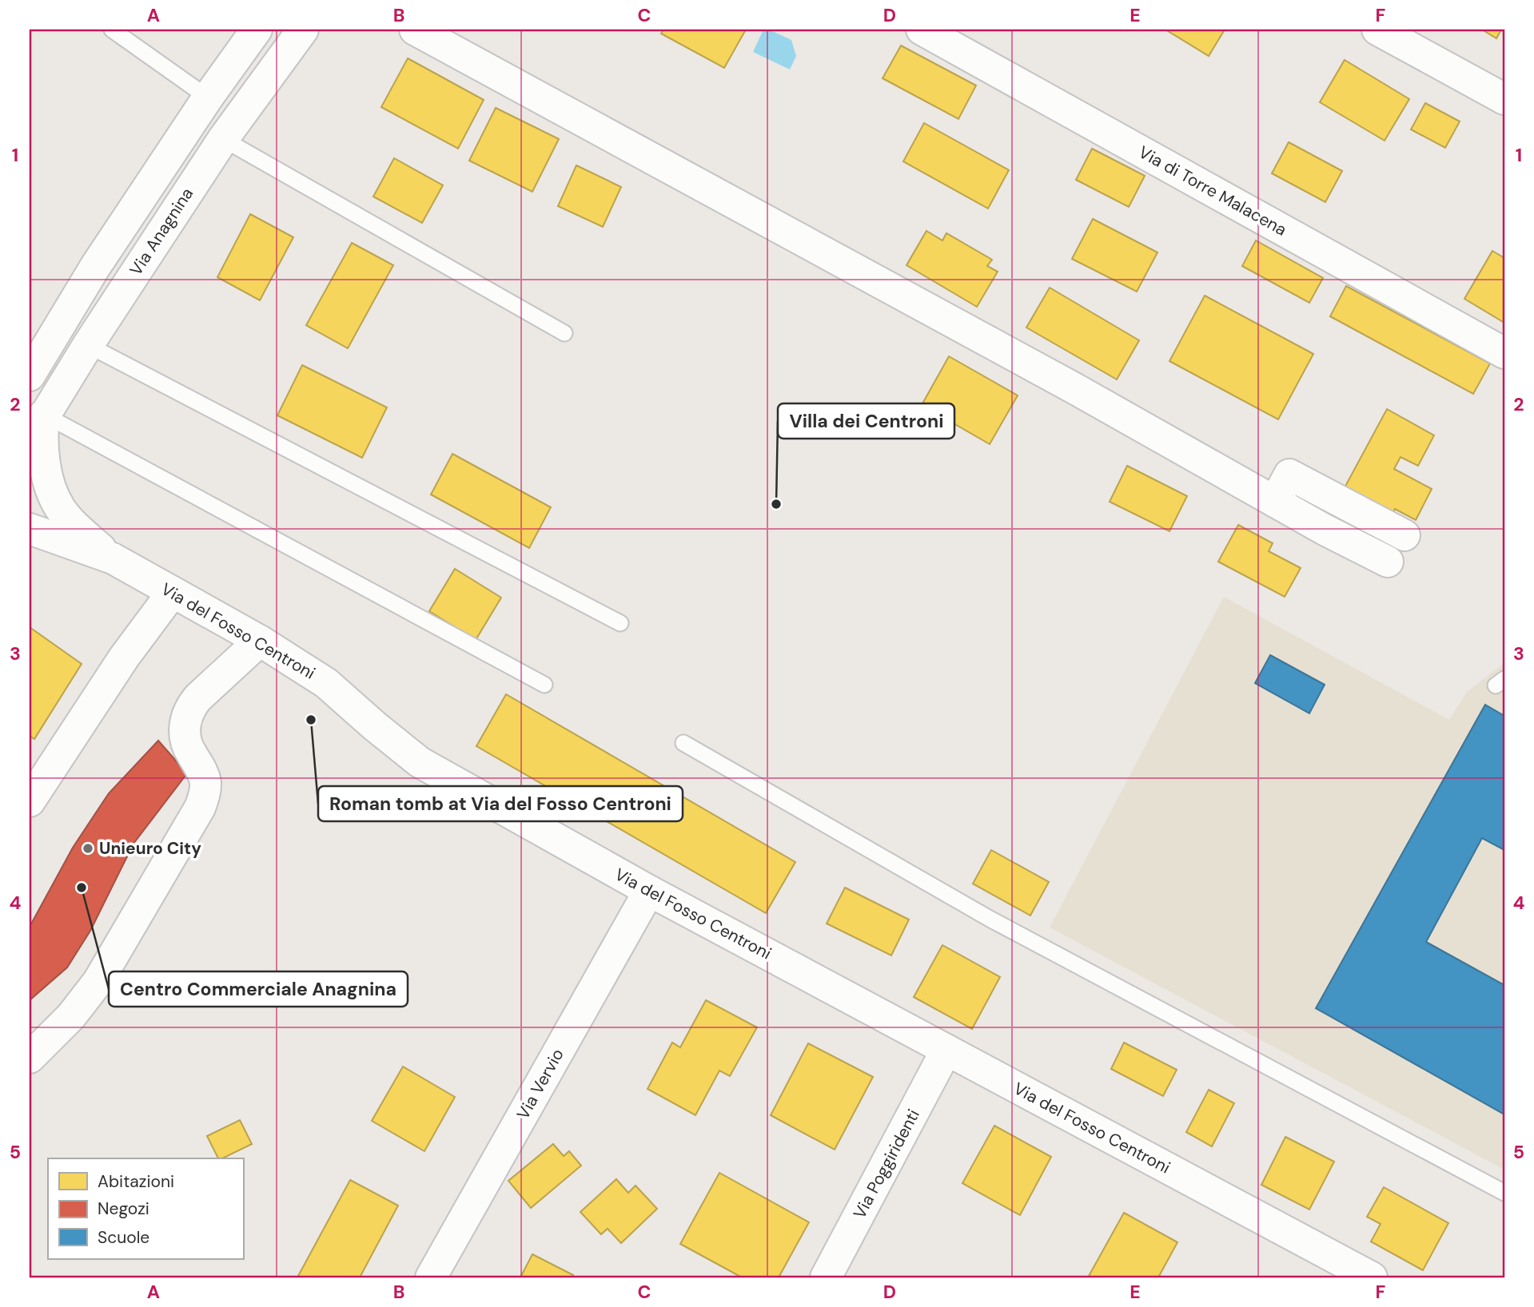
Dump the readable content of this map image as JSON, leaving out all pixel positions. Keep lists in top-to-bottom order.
{
  "streets": {
    "street": [
      "Via di Torre Malacena",
      "Via Anagnina",
      "Via del Fosso Centroni",
      "Via Vervio",
      "Via Poggiridenti"
    ]
  },
  "crossings": [
    ["Via del Fosso Centroni", "Via Vervio"],
    ["Via del Fosso Centroni", "Via Poggiridenti"]
  ],
  "places": [
    "Villa dei Centroni",
    "Roman tomb at Via del Fosso Centroni",
    "Unieuro City",
    "Centro Commerciale Anagnina"
  ],
  "legend": ["Abitazioni", "Negozi", "Scuole"],
  "grid": {
    "columns": [
      "A",
      "B",
      "C",
      "D",
      "E",
      "F"
    ],
    "rows": [
      "1",
      "2",
      "3",
      "4",
      "5"
    ]
  }
}
